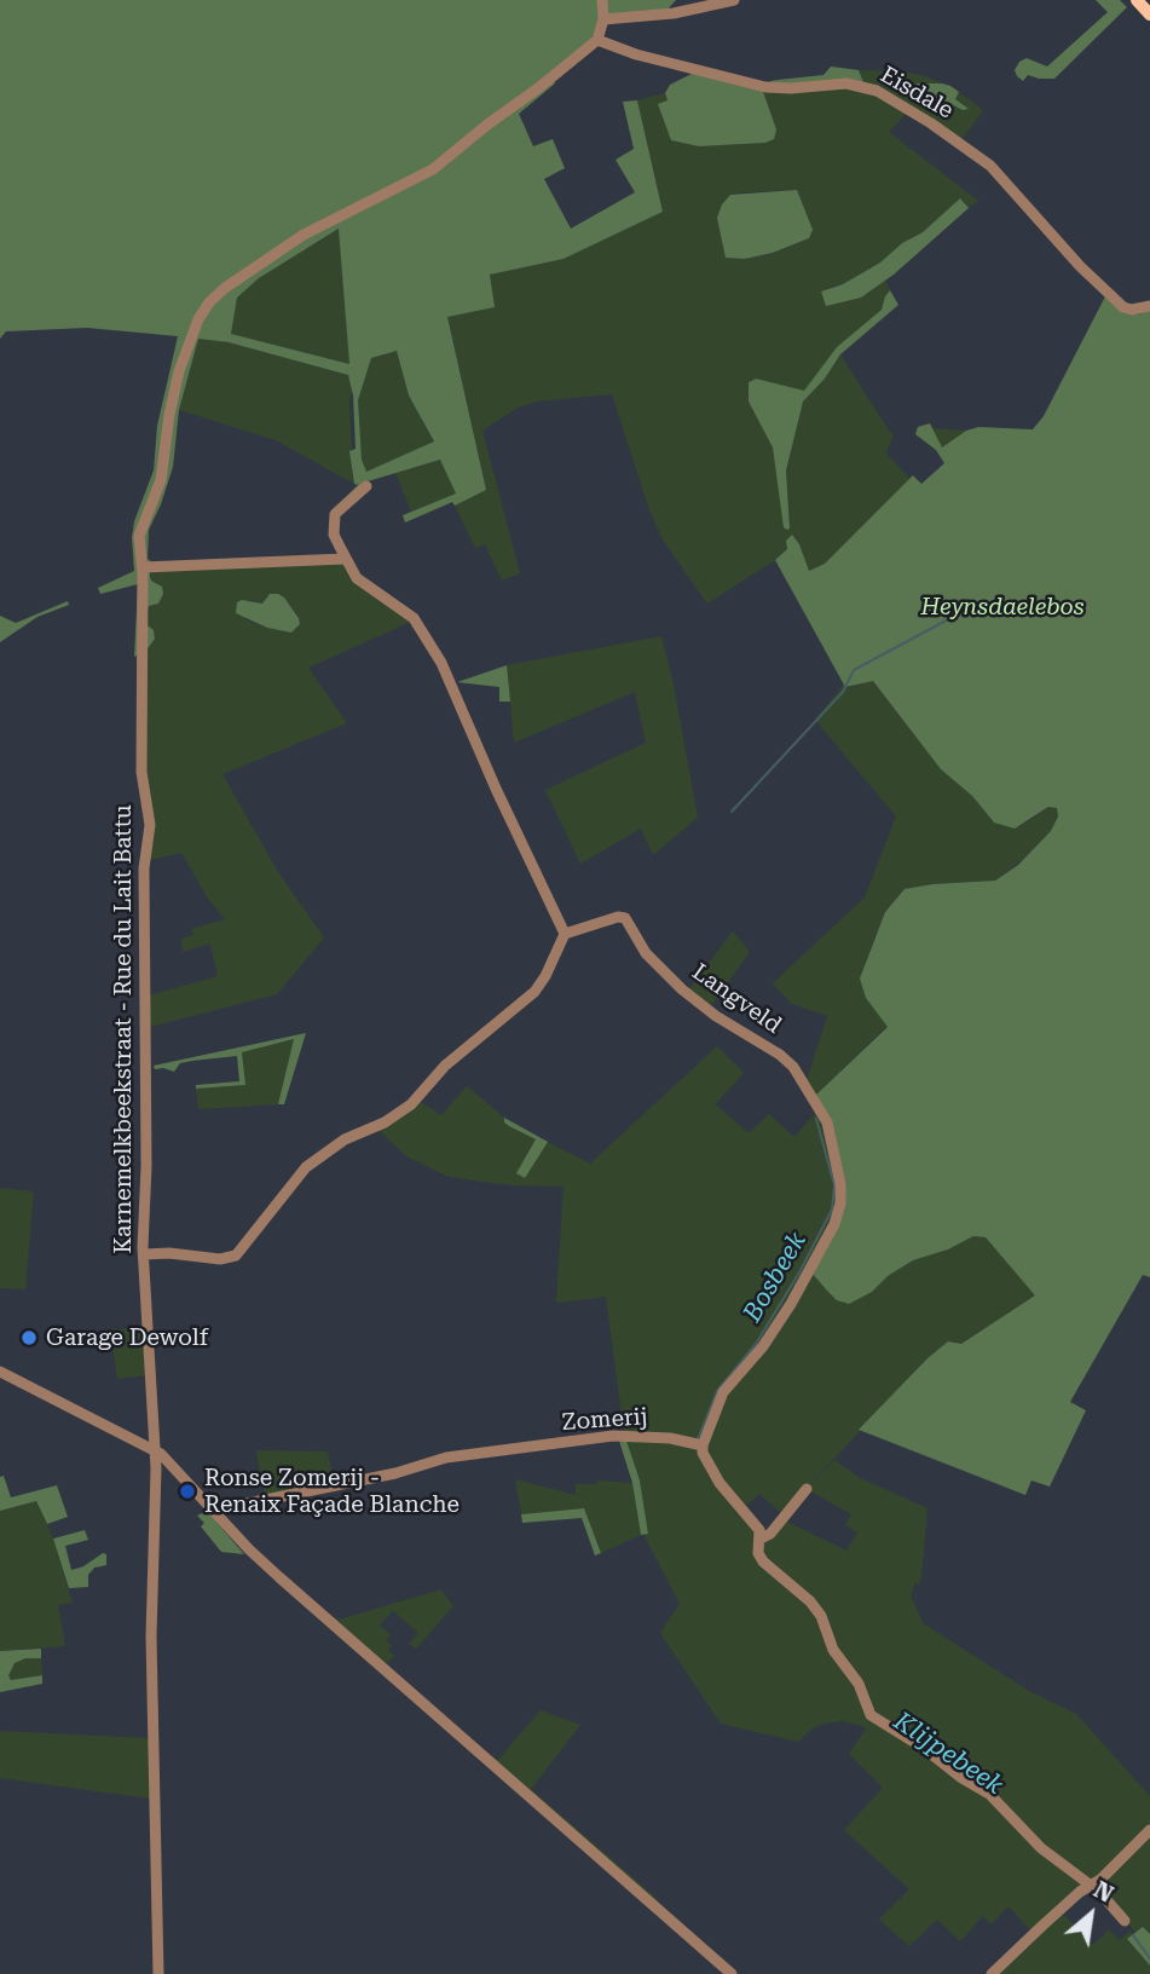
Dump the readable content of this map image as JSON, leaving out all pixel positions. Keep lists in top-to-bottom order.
{
  "streets": {
    "street": [
      "Eisdale",
      "Langveld",
      "Karnemelkbeekstraat - Rue du Lait Battu",
      "Zomerij"
    ]
  },
  "crossings": [
    ["Eisdale", "Karnemelkbeekstraat - Rue du Lait Battu"],
    ["Langveld", "Zomerij"]
  ],
  "water": ["Bosbeek", "Klijpebeek"],
  "parks": ["Heynsdaelebos"],
  "places": ["Garage Dewolf", "Ronse Zomerij - Renaix Façade Blanche"],
  "north": "top right"
}
